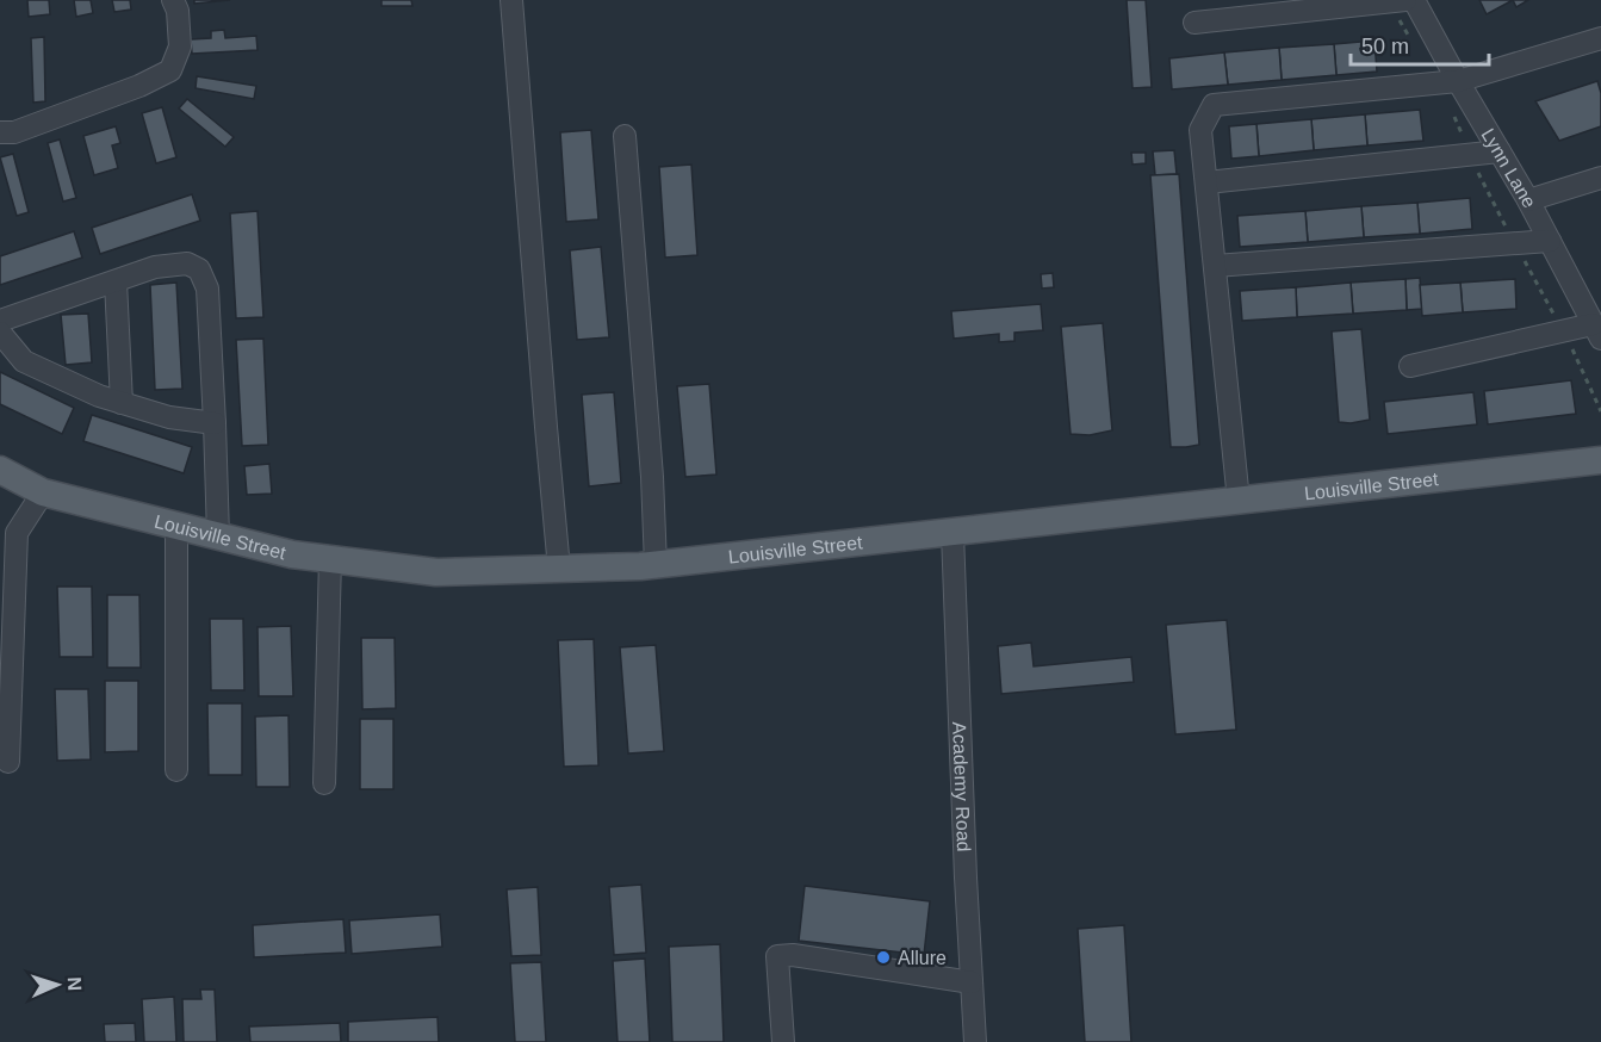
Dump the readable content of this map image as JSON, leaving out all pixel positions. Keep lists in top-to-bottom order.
{
  "streets": {
    "main road": ["Louisville Street"],
    "street": ["Lynn Lane", "Academy Road"]
  },
  "crossings": [
    ["Louisville Street", "Academy Road"]
  ],
  "places": ["Allure"],
  "scale_bar": "50 m",
  "north": "right"
}
